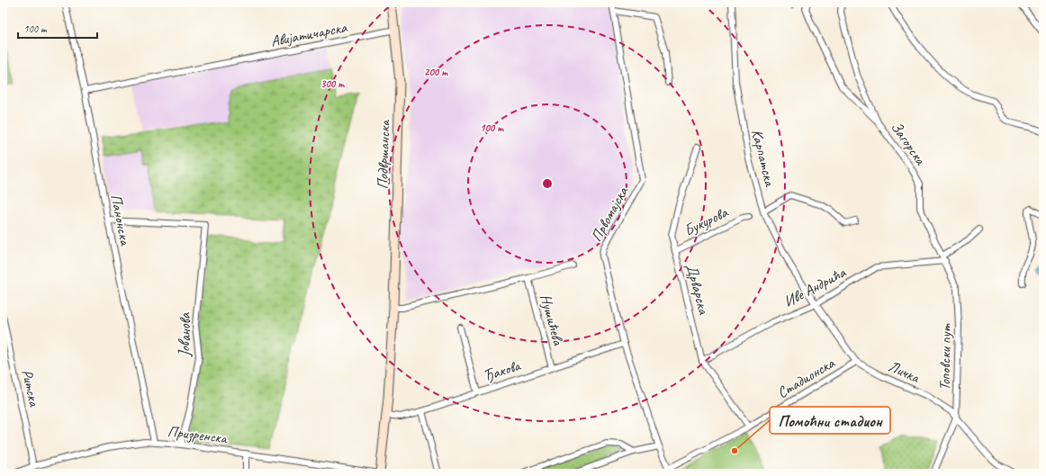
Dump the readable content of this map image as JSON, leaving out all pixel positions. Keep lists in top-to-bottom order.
{
  "streets": {
    "street": [
      "Авијатичарска",
      "Загорска",
      "Подвршанска",
      "Карпатска",
      "Првомајска",
      "Панонска",
      "Букурова",
      "Иве Андрића",
      "Дрварска",
      "Нушићева",
      "Јованова",
      "Топовски пут",
      "Ђакова",
      "Личка",
      "Стадионска",
      "Ритска",
      "Призренска"
    ]
  },
  "crossings": [
    ["Авијатичарска", "Подвршанска"],
    ["Авијатичарска", "Панонска"],
    ["Загорска", "Иве Андрића"],
    ["Загорска", "Топовски пут"],
    ["Подвршанска", "Ђакова"],
    ["Подвршанска", "Призренска"],
    ["Карпатска", "Иве Андрића"],
    ["Карпатска", "Стадионска"],
    ["Првомајска", "Ђакова"],
    ["Првомајска", "Стадионска"],
    ["Панонска", "Јованова"],
    ["Панонска", "Призренска"],
    ["Букурова", "Дрварска"],
    ["Иве Андрића", "Дрварска"],
    ["Иве Андрића", "Стадионска"],
    ["Дрварска", "Стадионска"],
    ["Нушићева", "Ђакова"],
    ["Јованова", "Призренска"],
    ["Топовски пут", "Личка"],
    ["Личка", "Стадионска"],
    ["Ритска", "Призренска"]
  ],
  "places": ["Помоћни стадион"],
  "scale_bar": "100 m",
  "rings": ["200 m", "300 m", "100 m"]
}
